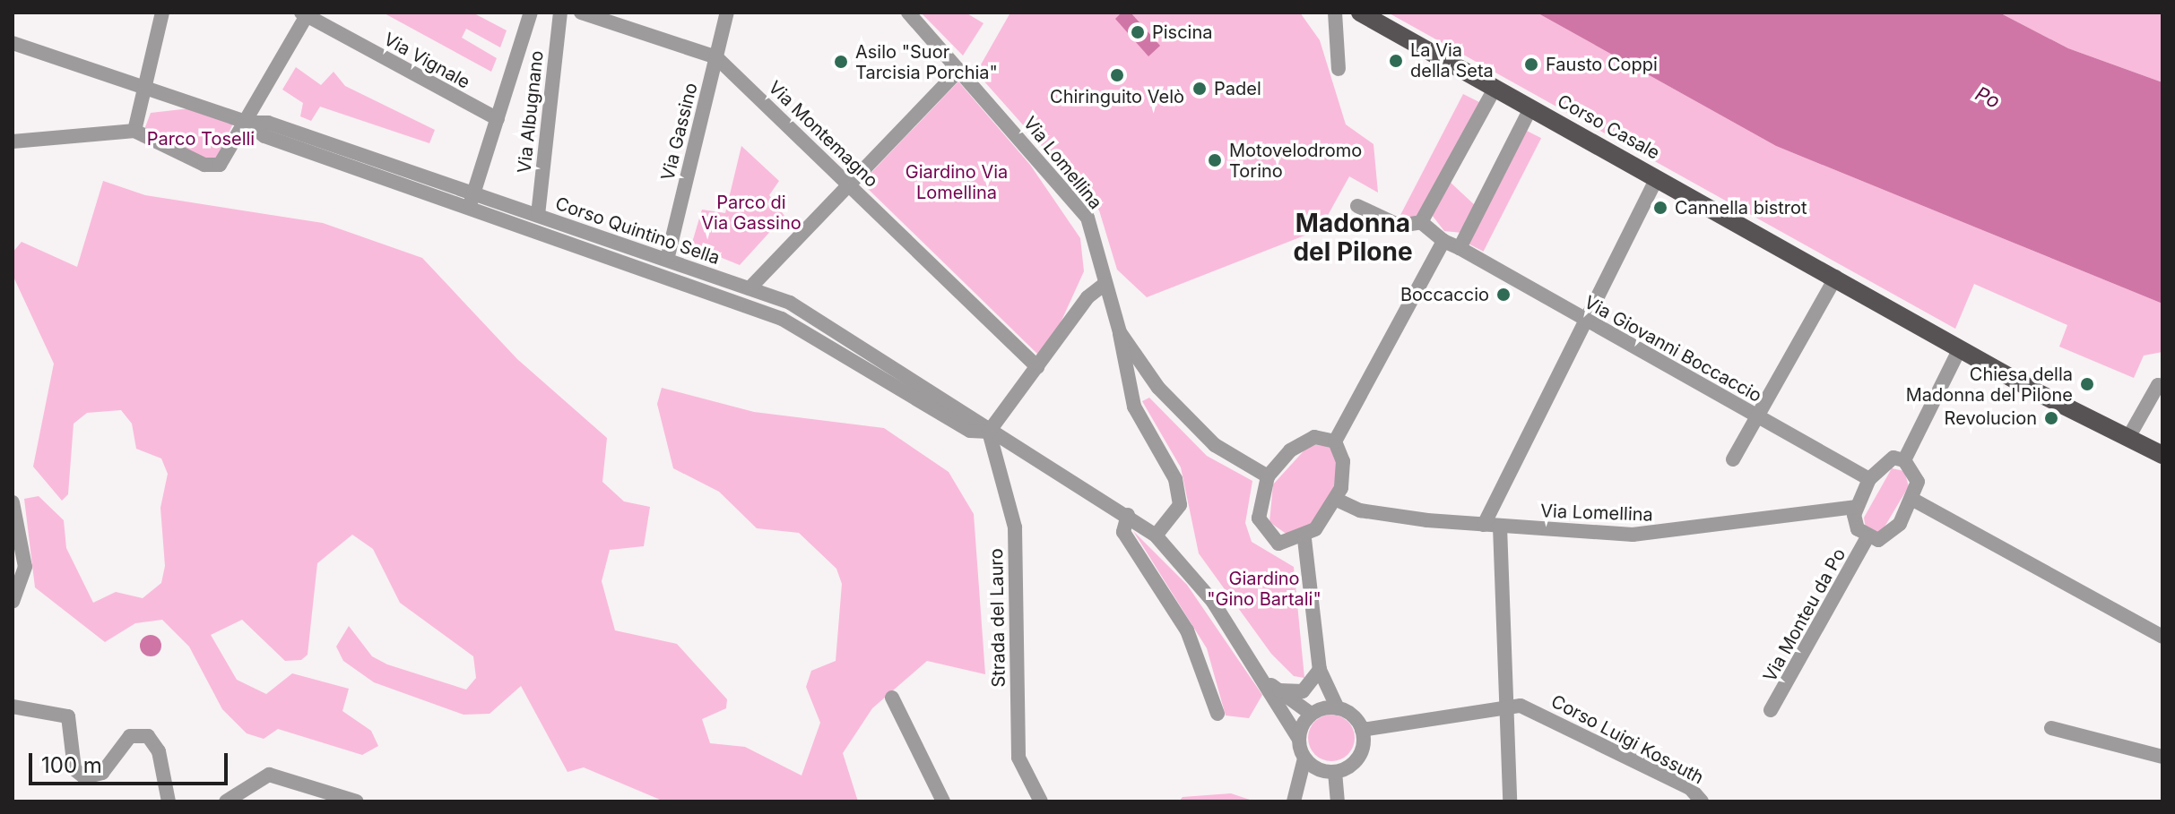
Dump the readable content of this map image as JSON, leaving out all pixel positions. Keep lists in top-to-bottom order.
{
  "streets": {
    "main road": ["Corso Casale"],
    "street": [
      "Via Vignale",
      "Via Albugnano",
      "Via Gassino",
      "Via Montemagno",
      "Via Lomellina",
      "Corso Quintino Sella",
      "Via Giovanni Boccaccio",
      "Via Monteu da Po",
      "Strada del Lauro",
      "Corso Luigi Kossuth"
    ]
  },
  "crossings": [
    ["Via Albugnano", "Corso Quintino Sella"],
    ["Via Gassino", "Via Montemagno"],
    ["Via Gassino", "Corso Quintino Sella"],
    ["Corso Quintino Sella", "Strada del Lauro"],
    ["Corso Quintino Sella", "Corso Luigi Kossuth"]
  ],
  "districts": ["Madonna del Pilone"],
  "water": ["Po"],
  "parks": [
    "Parco Toselli",
    "Giardino Via Lomellina",
    "Parco di Via Gassino",
    "Giardino \"Gino Bartali\""
  ],
  "places": [
    "Piscina",
    "La Via della Seta",
    "Asilo \"Suor Tarcisia Porchia\"",
    "Fausto Coppi",
    "Chiringuito Velò",
    "Padel",
    "Motovelodromo Torino",
    "Cannella bistrot",
    "Boccaccio",
    "Chiesa della Madonna del Pilone",
    "Revolucion"
  ],
  "scale_bar": "100 m"
}
